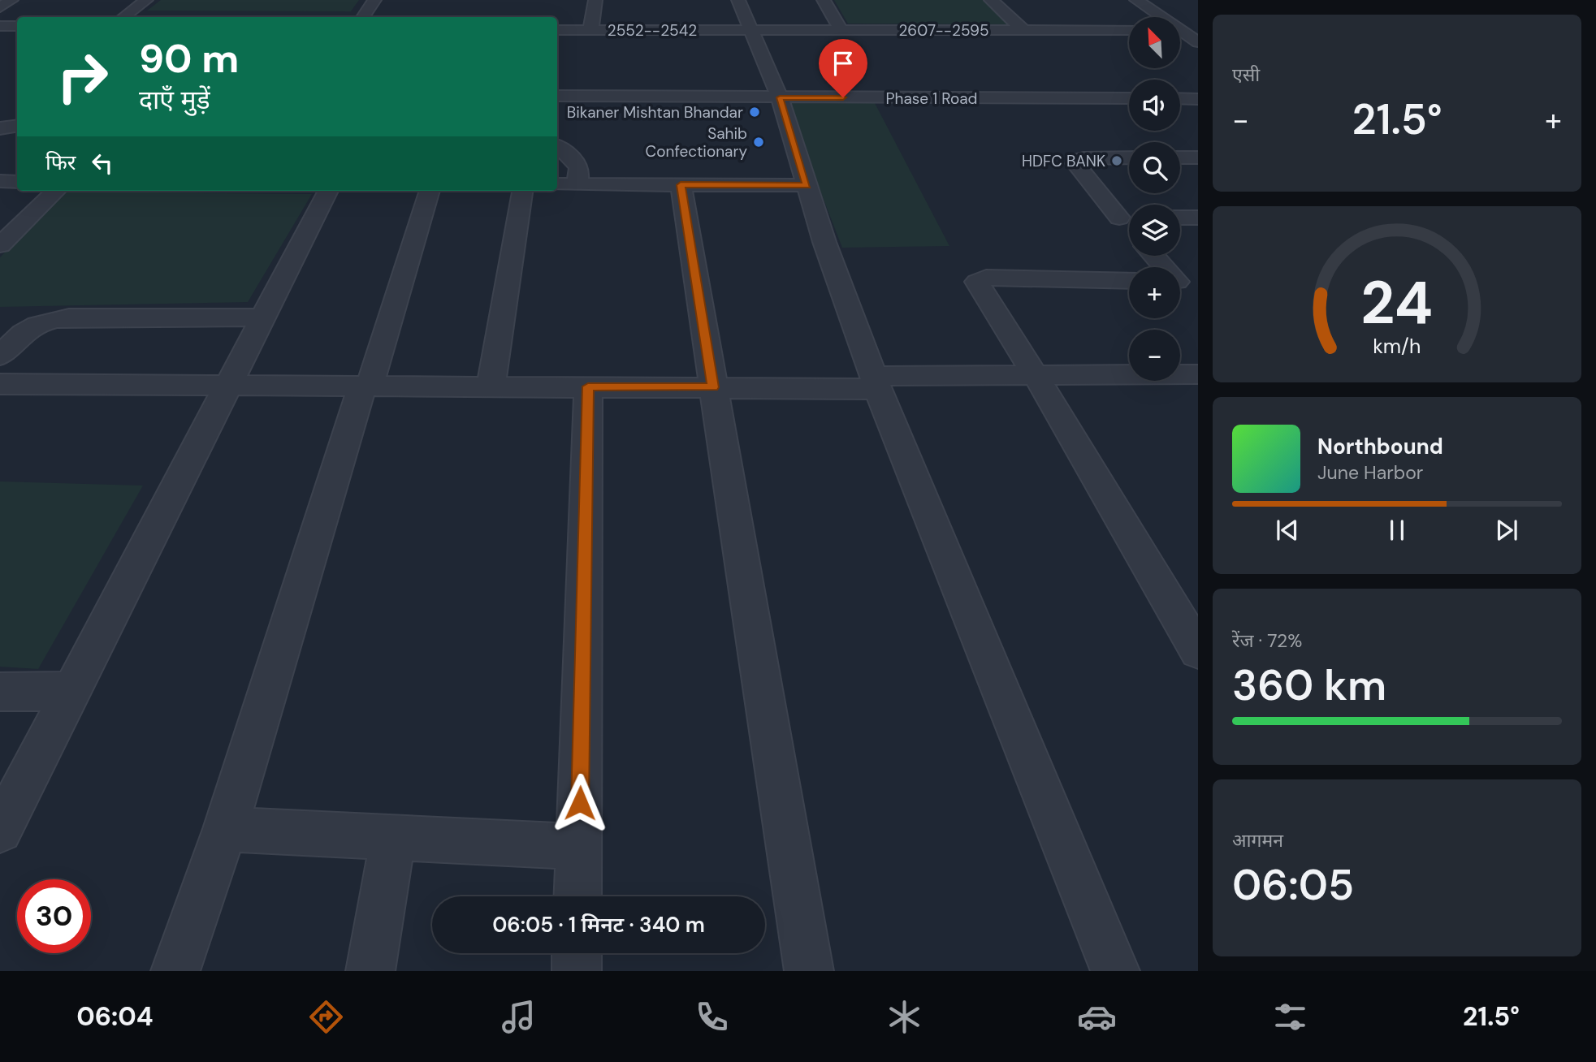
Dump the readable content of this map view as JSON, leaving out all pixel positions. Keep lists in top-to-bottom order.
{
  "streets": {
    "street": ["2552--2542", "2607--2595", "Phase 1 Road"]
  },
  "crossings": [
    ["2552--2542", "2607--2595"]
  ],
  "places": ["Bikaner Mishtan Bhandar", "Sahib Confectionary", "HDFC BANK"],
  "north": "top left",
  "page": {
    "tile": [
      "एसी",
      ["रेंज · 72%", "360 km"],
      ["आगमन", "06:05"]
    ],
    "map_buttons": ["+", "−"],
    "turn": ["90 m", "दाएँ मुड़ें"],
    "heat": ["−", "21.5°", "+"],
    "then": "फिर",
    "song": ["Northbound", "June Harbor"],
    "limit": "30",
    "trip": "06:05 · 1 मिनट · 340 m",
    "tabs": ["06:04", "21.5°"],
    "gauge": ["24", "km/h"]
  }
}
